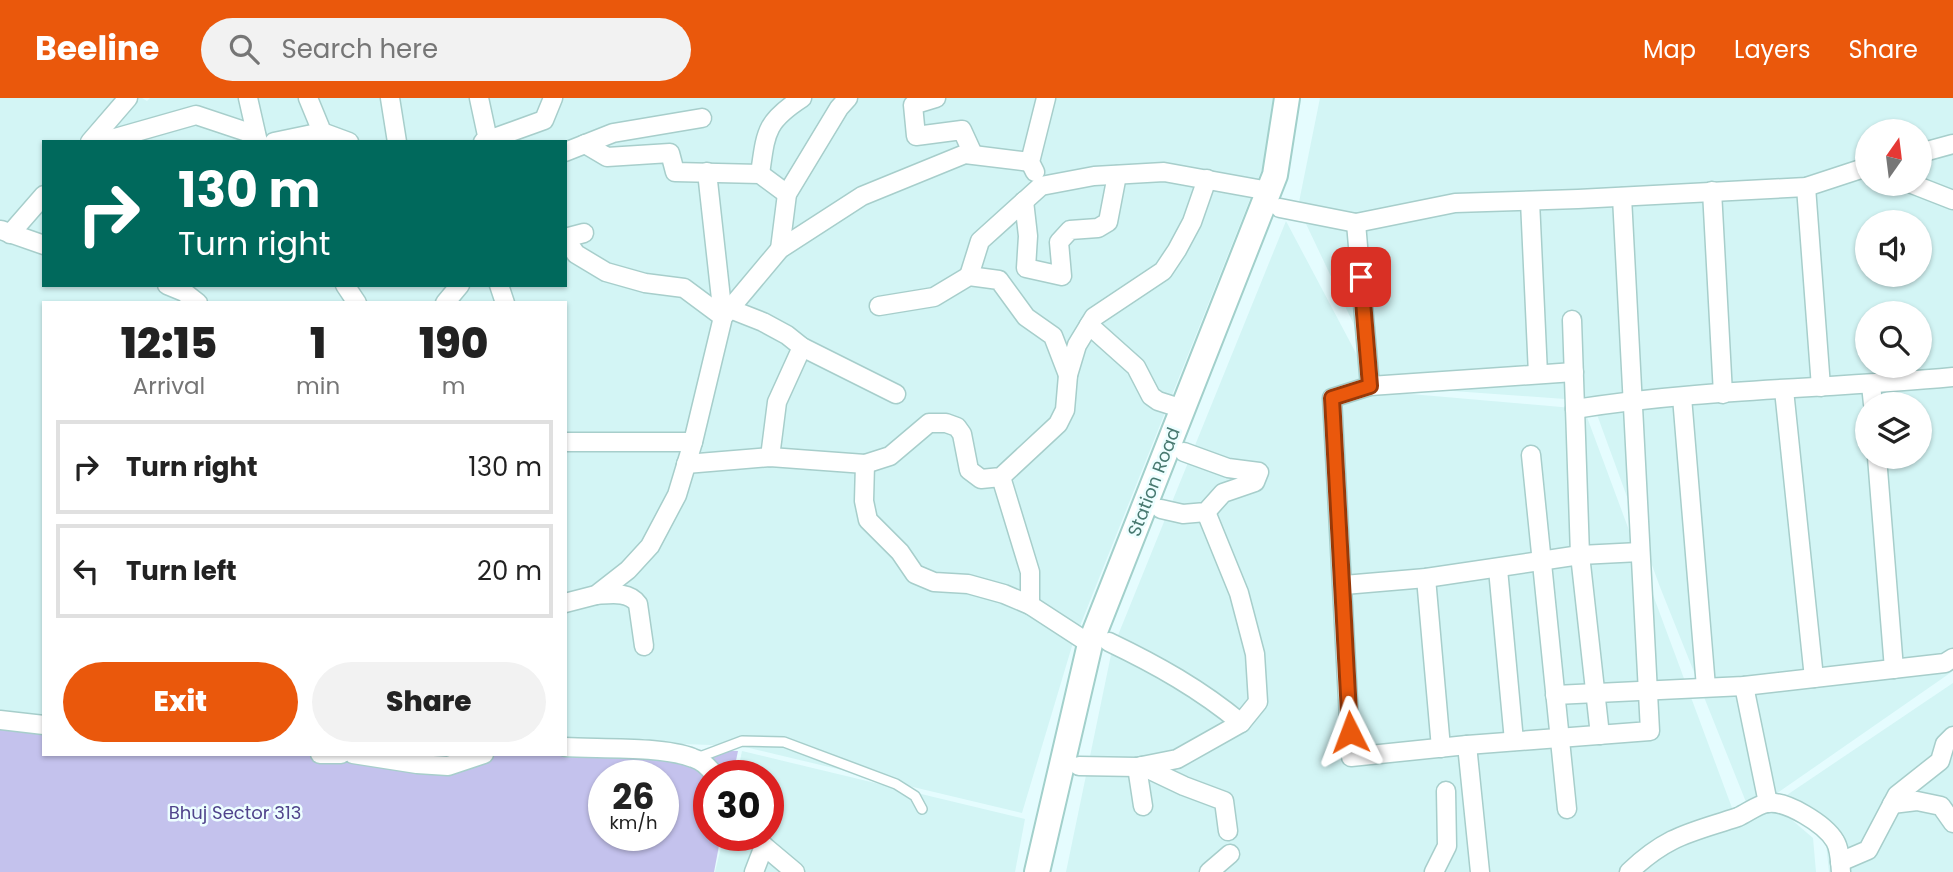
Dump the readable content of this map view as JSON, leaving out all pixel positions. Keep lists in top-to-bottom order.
{
  "streets": {
    "street": ["Station Road"]
  },
  "parks": ["Bhuj Sector 313"],
  "north": "top",
  "page": {
    "header": "Beeline",
    "search": "Search here",
    "nav": ["Map", "Layers", "Share"],
    "turn": ["130 m", "Turn right"],
    "eta": [
      "12:15",
      "Arrival",
      "1",
      "min",
      "190",
      "m"
    ],
    "list": [
      {
        "name": "Turn right",
        "value": "130 m"
      },
      {
        "name": "Turn left",
        "value": "20 m"
      }
    ],
    "buttons": ["Exit", "Share"],
    "speed": "26 km/h",
    "limit": "30"
  }
}
